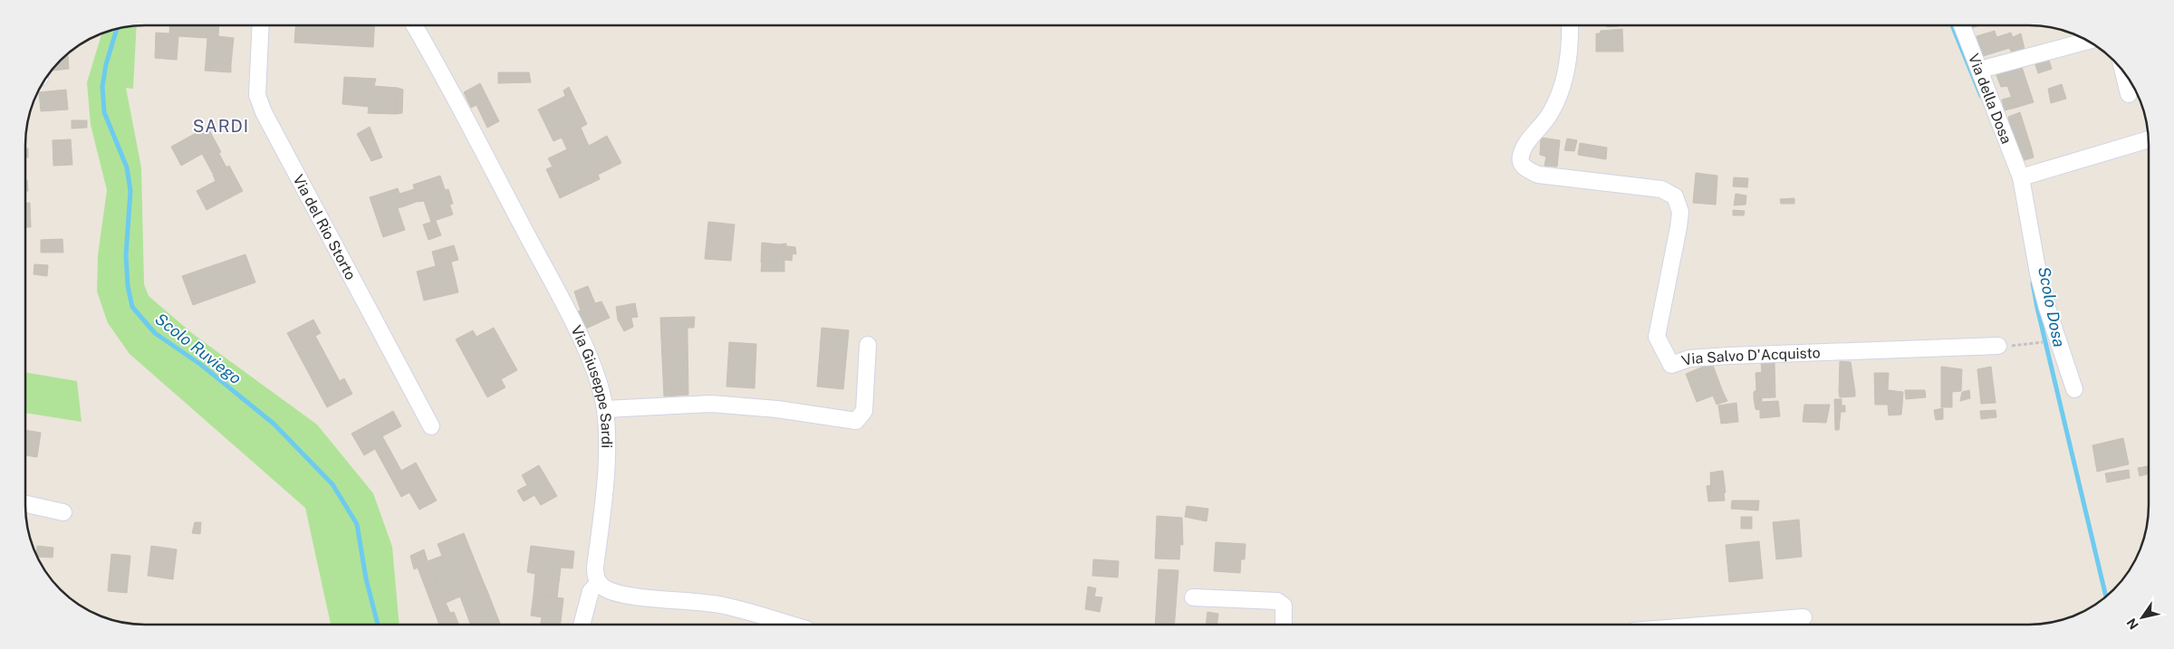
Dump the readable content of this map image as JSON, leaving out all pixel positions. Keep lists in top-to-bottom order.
{
  "streets": {
    "street": [
      "Via della Dosa",
      "Via del Rio Storto",
      "Via Salvo D'Acquisto",
      "Via Giuseppe Sardi"
    ]
  },
  "districts": ["SARDI"],
  "water": ["Scolo Dosa", "Scolo Ruviego"],
  "north": "bottom left"
}
